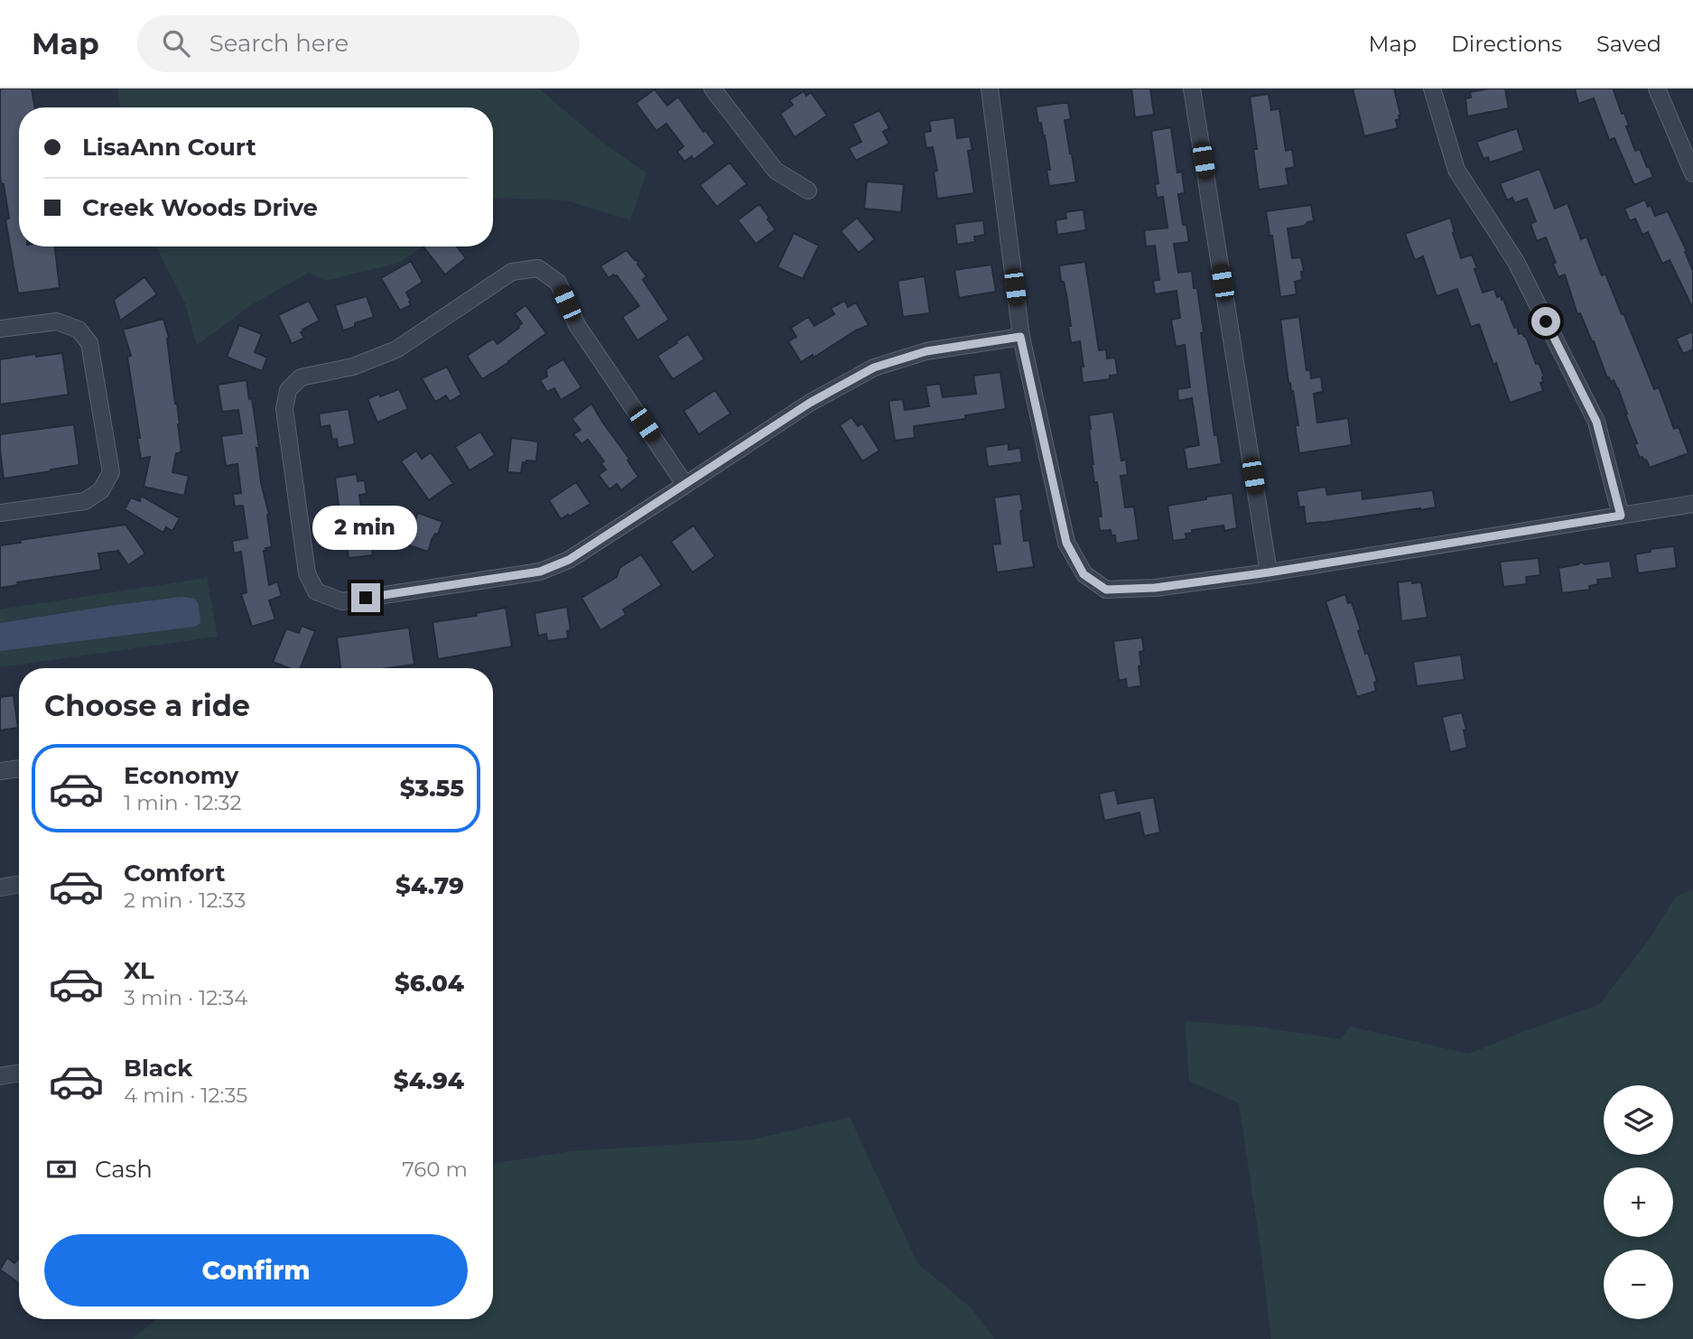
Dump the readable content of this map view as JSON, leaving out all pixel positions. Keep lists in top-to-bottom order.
{
  "page": {
    "header": "Map",
    "search": "Search here",
    "nav": ["Map", "Directions", "Saved"],
    "banner": ["LisaAnn Court", "Creek Woods Drive"],
    "bubble": "2 min",
    "heading": "Choose a ride",
    "list": [
      {
        "name": "Economy",
        "note": "1 min · 12:32",
        "value": "$3.55"
      },
      {
        "name": "Comfort",
        "note": "2 min · 12:33",
        "value": "$4.79"
      },
      {
        "name": "XL",
        "note": "3 min · 12:34",
        "value": "$6.04"
      },
      {
        "name": "Black",
        "note": "4 min · 12:35",
        "value": "$4.94"
      }
    ],
    "map_buttons": ["+", "−"],
    "pay": ["Cash", "760 m"],
    "buttons": "Confirm"
  }
}
